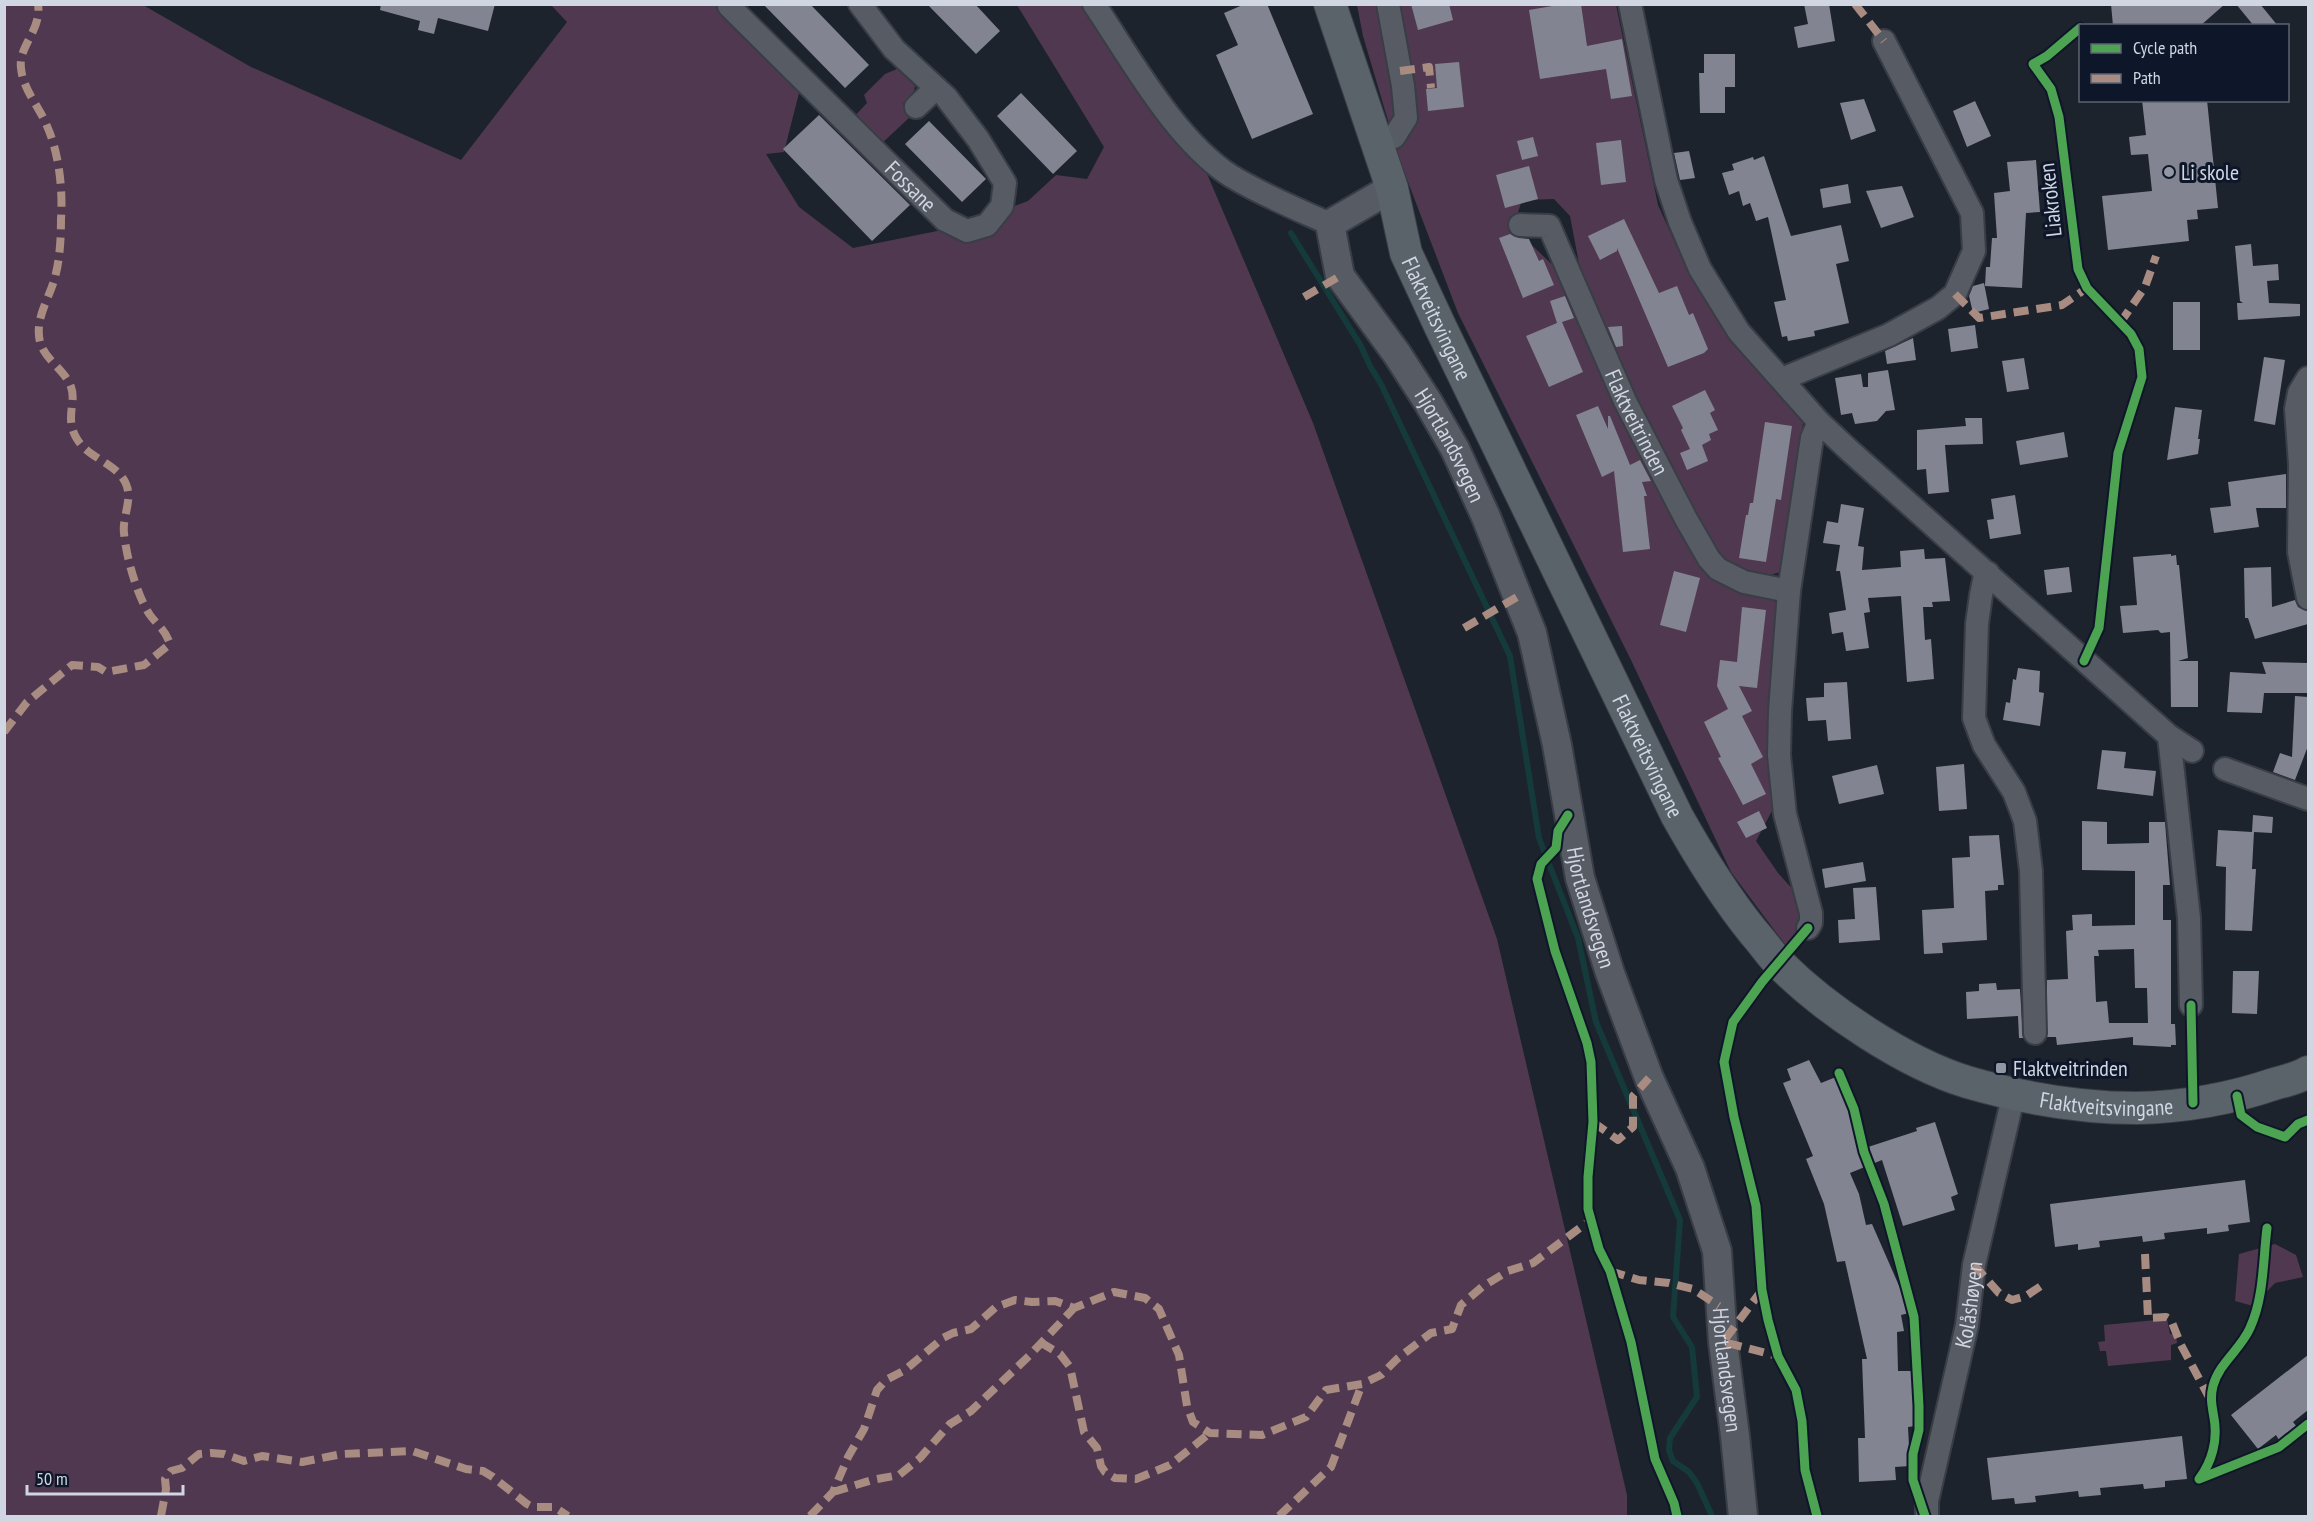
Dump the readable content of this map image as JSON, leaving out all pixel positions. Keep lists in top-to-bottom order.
{
  "streets": {
    "main road": ["Flaktveitsvingane"],
    "street": [
      "Fossane",
      "Flaktveitrinden",
      "Hjortlandsvegen",
      "Kolåshøyen"
    ],
    "cycle path": ["Liakroken"]
  },
  "crossings": [
    ["Flaktveitsvingane", "Kolåshøyen"]
  ],
  "places": {
    "other": ["Li skole"],
    "transit": ["Flaktveitrinden"]
  },
  "legend": ["Cycle path", "Path"],
  "scale_bar": "50 m"
}
